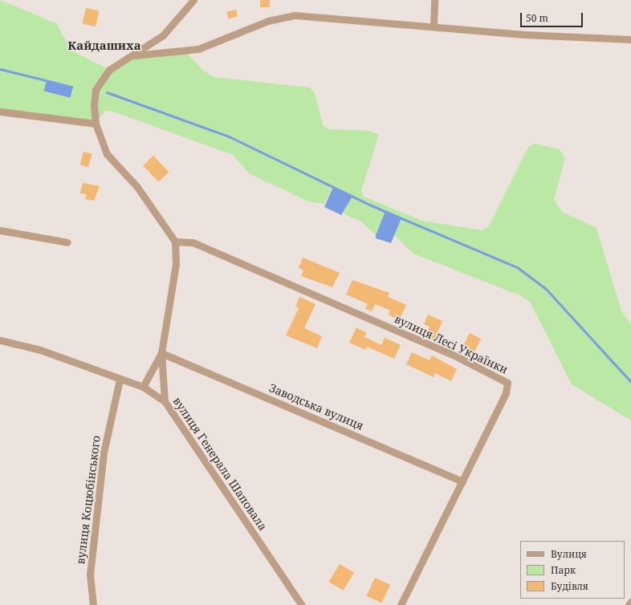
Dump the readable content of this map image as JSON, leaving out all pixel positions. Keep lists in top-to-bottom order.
{
  "streets": {
    "street": [
      "вулиця Лесі Українки",
      "Заводська вулиця",
      "вулиця Генерала Шаповала",
      "вулиця Коцюбінського"
    ]
  },
  "crossings": [
    ["вулиця Лесі Українки", "Заводська вулиця"],
    ["вулиця Генерала Шаповала", "вулиця Коцюбінського"]
  ],
  "districts": ["Кайдашиха"],
  "legend": ["Вулиця", "Парк", "Будівля"],
  "scale_bar": "50 m"
}
